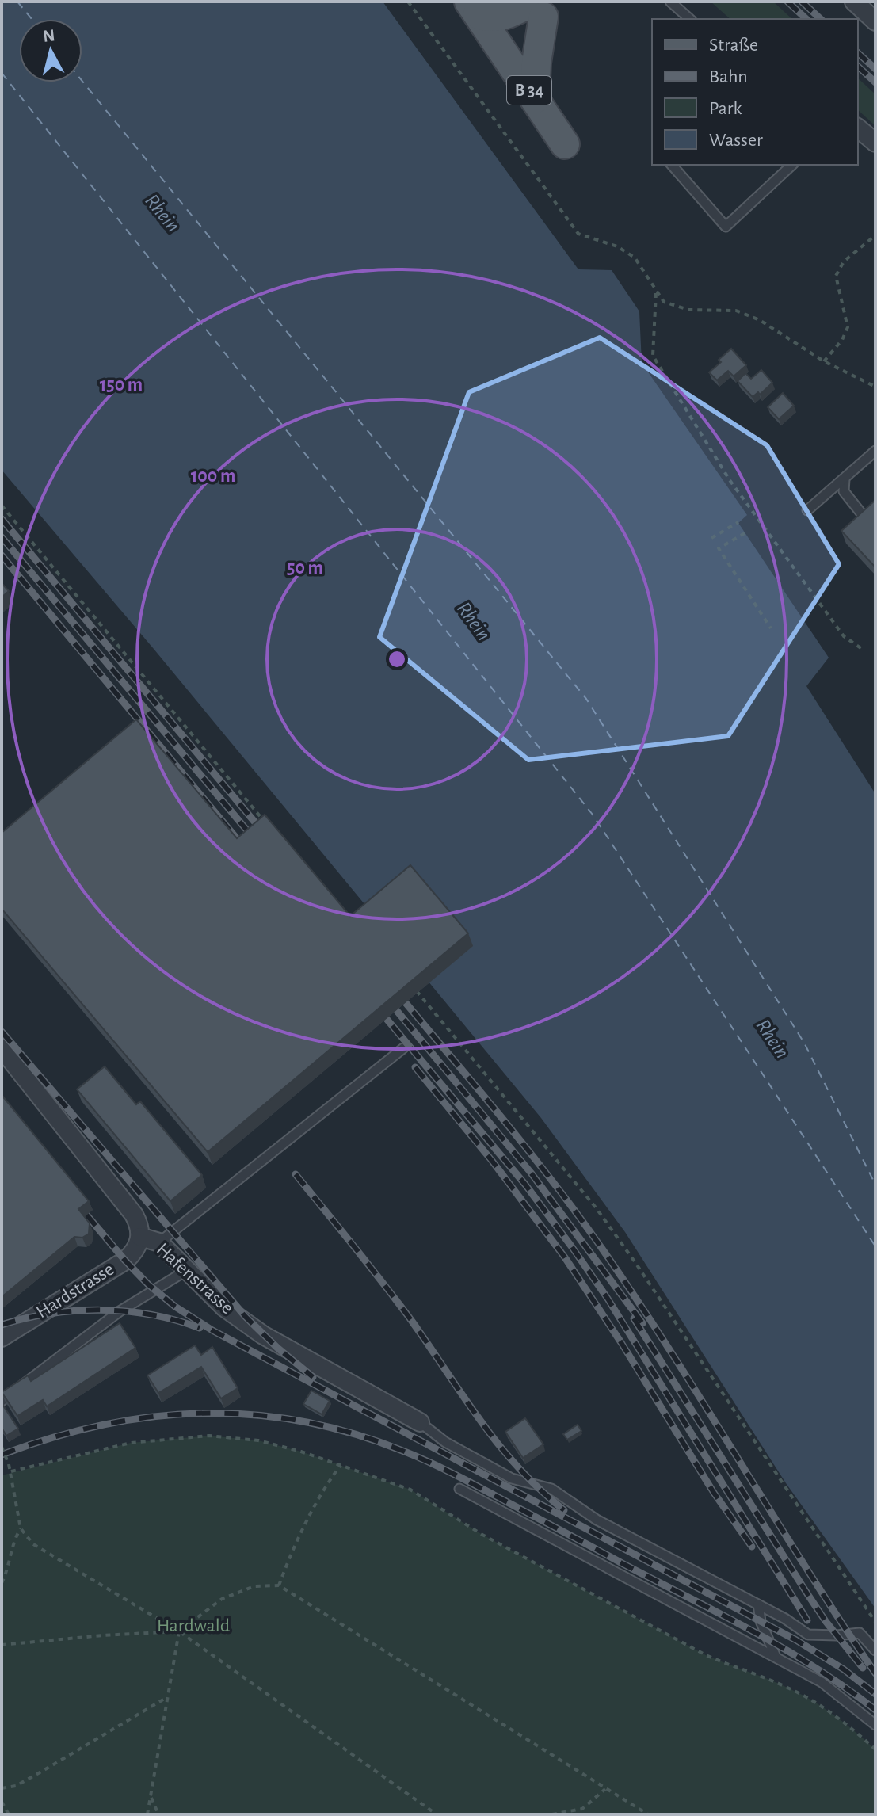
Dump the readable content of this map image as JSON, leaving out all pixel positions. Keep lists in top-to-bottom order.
{
  "streets": {
    "main road": ["B 34"],
    "street": ["Hafenstrasse", "Hardstrasse"]
  },
  "crossings": [
    ["Hafenstrasse", "Hardstrasse"]
  ],
  "water": ["Rhein"],
  "parks": ["Hardwald"],
  "legend": [
    "Straße",
    "Bahn",
    "Park",
    "Wasser"
  ],
  "north": "top",
  "rings": ["150 m", "100 m", "50 m"]
}
